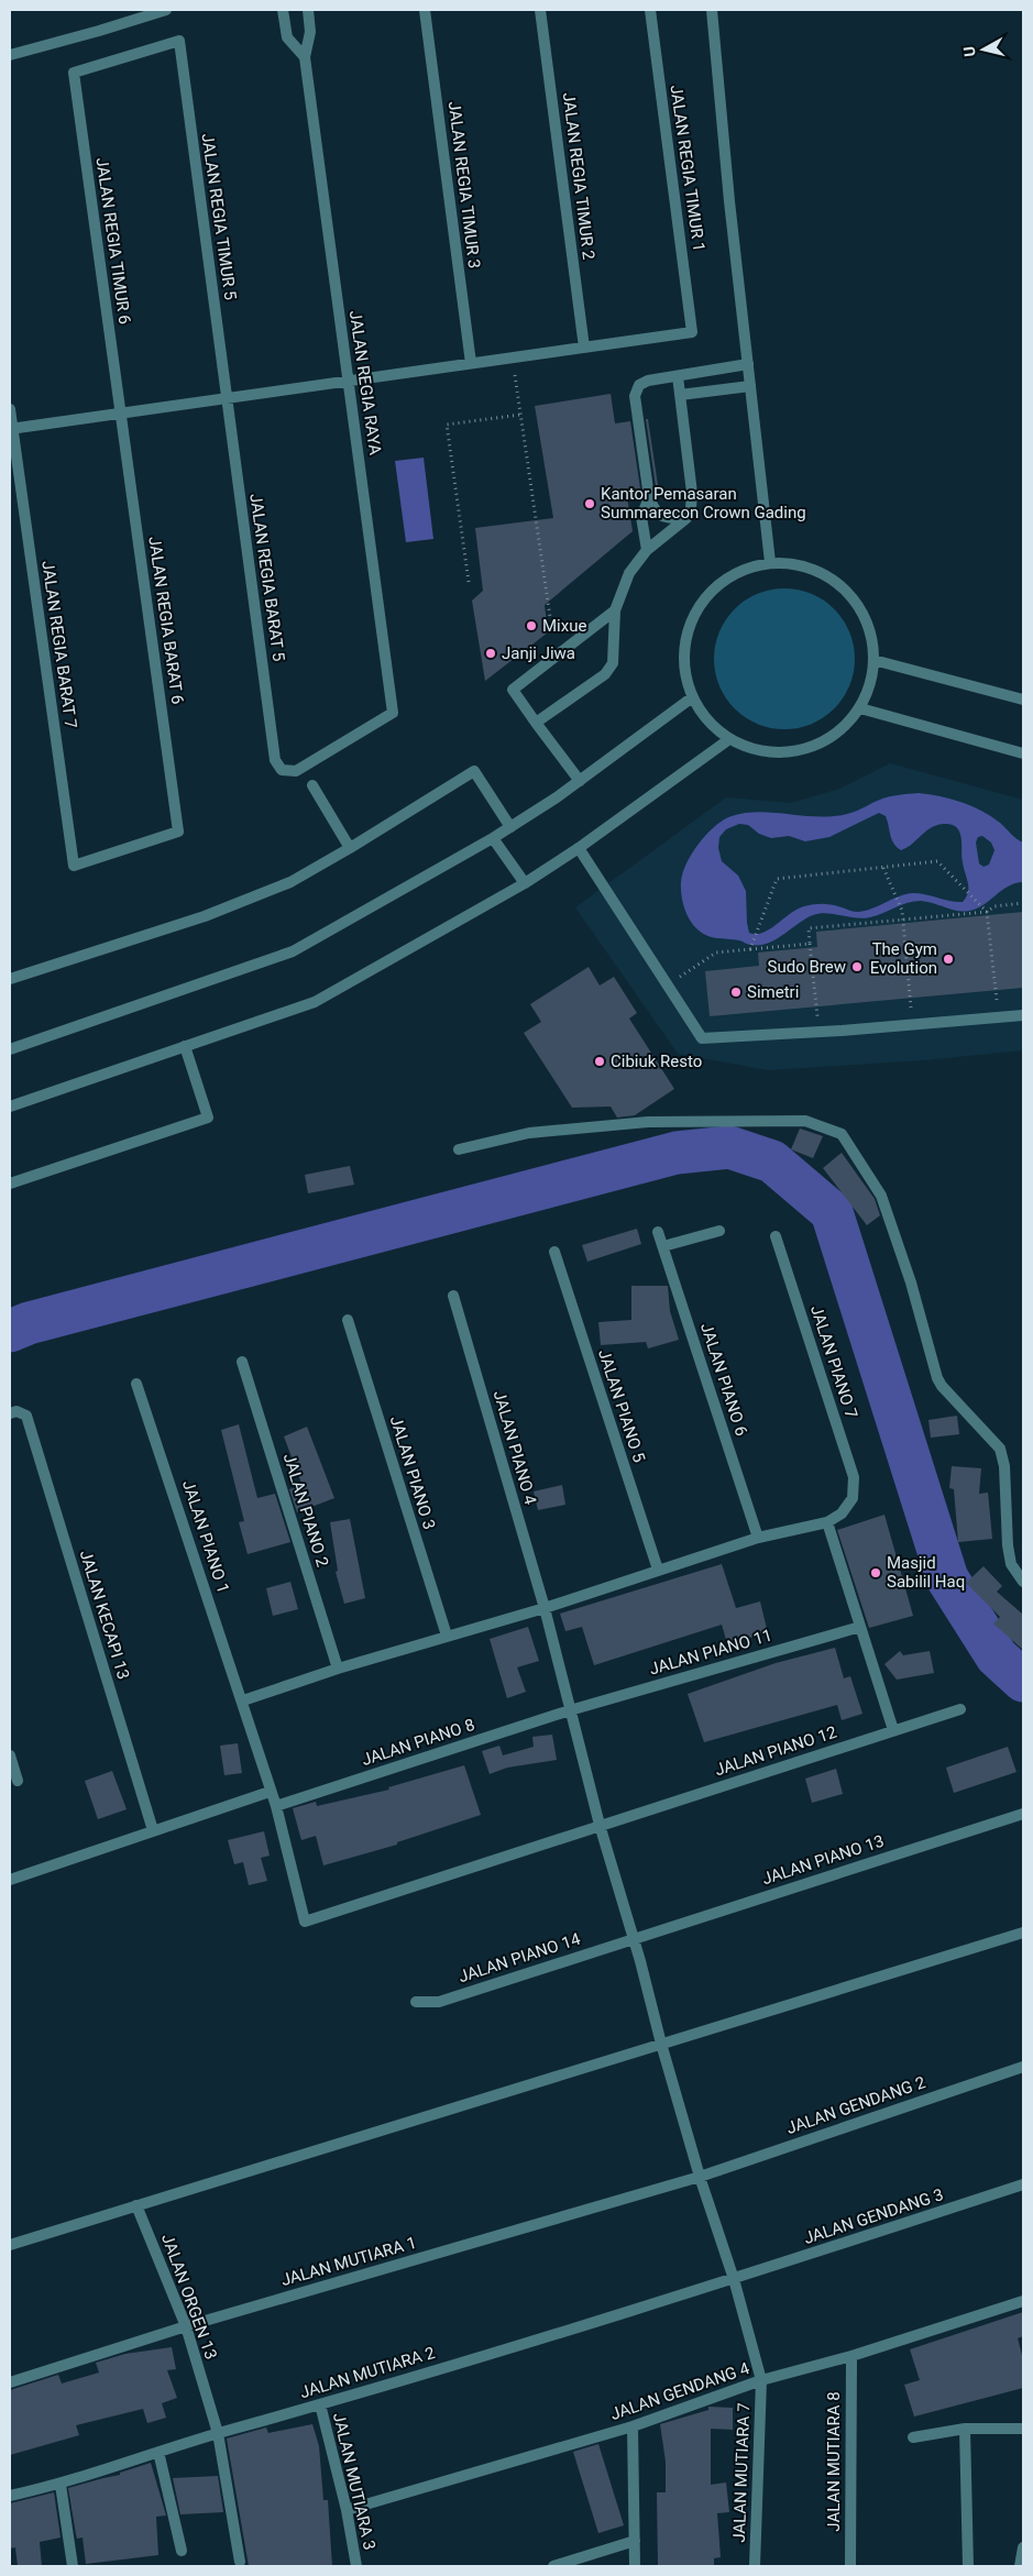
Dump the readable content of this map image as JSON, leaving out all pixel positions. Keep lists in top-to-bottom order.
{
  "streets": {
    "street": [
      "JALAN REGIA TIMUR 1",
      "JALAN REGIA TIMUR 2",
      "JALAN REGIA TIMUR 3",
      "JALAN REGIA TIMUR 5",
      "JALAN REGIA TIMUR 6",
      "JALAN REGIA RAYA",
      "JALAN REGIA BARAT 5",
      "JALAN REGIA BARAT 6",
      "JALAN REGIA BARAT 7",
      "JALAN PIANO 7",
      "JALAN PIANO 6",
      "JALAN PIANO 5",
      "JALAN PIANO 4",
      "JALAN PIANO 3",
      "JALAN PIANO 2",
      "JALAN PIANO 1",
      "JALAN KECAPI 13",
      "JALAN PIANO 11",
      "JALAN PIANO 8",
      "JALAN PIANO 12",
      "JALAN PIANO 13",
      "JALAN PIANO 14",
      "JALAN GENDANG 2",
      "JALAN GENDANG 3",
      "JALAN MUTIARA 1",
      "JALAN ORGEN 13",
      "JALAN MUTIARA 2",
      "JALAN GENDANG 4",
      "JALAN MUTIARA 8",
      "JALAN MUTIARA 7",
      "JALAN MUTIARA 3"
    ]
  },
  "crossings": [
    ["JALAN REGIA TIMUR 1", "JALAN REGIA TIMUR 2"],
    ["JALAN REGIA TIMUR 5", "JALAN REGIA TIMUR 6"],
    ["JALAN REGIA TIMUR 5", "JALAN REGIA BARAT 5"],
    ["JALAN REGIA TIMUR 6", "JALAN REGIA BARAT 6"],
    ["JALAN REGIA RAYA", "JALAN REGIA BARAT 5"],
    ["JALAN REGIA BARAT 6", "JALAN REGIA BARAT 7"],
    ["JALAN PIANO 4", "JALAN PIANO 11"],
    ["JALAN PIANO 4", "JALAN PIANO 8"],
    ["JALAN PIANO 4", "JALAN PIANO 12"],
    ["JALAN PIANO 4", "JALAN PIANO 13"],
    ["JALAN PIANO 4", "JALAN PIANO 14"],
    ["JALAN PIANO 4", "JALAN MUTIARA 7"],
    ["JALAN PIANO 1", "JALAN PIANO 8"],
    ["JALAN PIANO 1", "JALAN PIANO 12"],
    ["JALAN PIANO 11", "JALAN PIANO 8"],
    ["JALAN PIANO 8", "JALAN PIANO 12"],
    ["JALAN PIANO 13", "JALAN PIANO 14"],
    ["JALAN GENDANG 2", "JALAN MUTIARA 1"],
    ["JALAN GENDANG 2", "JALAN MUTIARA 7"],
    ["JALAN GENDANG 3", "JALAN MUTIARA 2"],
    ["JALAN GENDANG 3", "JALAN MUTIARA 7"],
    ["JALAN MUTIARA 1", "JALAN ORGEN 13"],
    ["JALAN MUTIARA 1", "JALAN MUTIARA 7"],
    ["JALAN ORGEN 13", "JALAN MUTIARA 2"],
    ["JALAN MUTIARA 2", "JALAN MUTIARA 7"],
    ["JALAN MUTIARA 2", "JALAN MUTIARA 3"],
    ["JALAN GENDANG 4", "JALAN MUTIARA 8"],
    ["JALAN GENDANG 4", "JALAN MUTIARA 7"],
    ["JALAN GENDANG 4", "JALAN MUTIARA 3"]
  ],
  "places": [
    "Kantor Pemasaran Summarecon Crown Gading",
    "Mixue",
    "Janji Jiwa",
    "The Gym Evolution",
    "Sudo Brew",
    "Simetri",
    "Cibiuk Resto",
    "Masjid Sabilil Haq"
  ],
  "north": "left"
}
